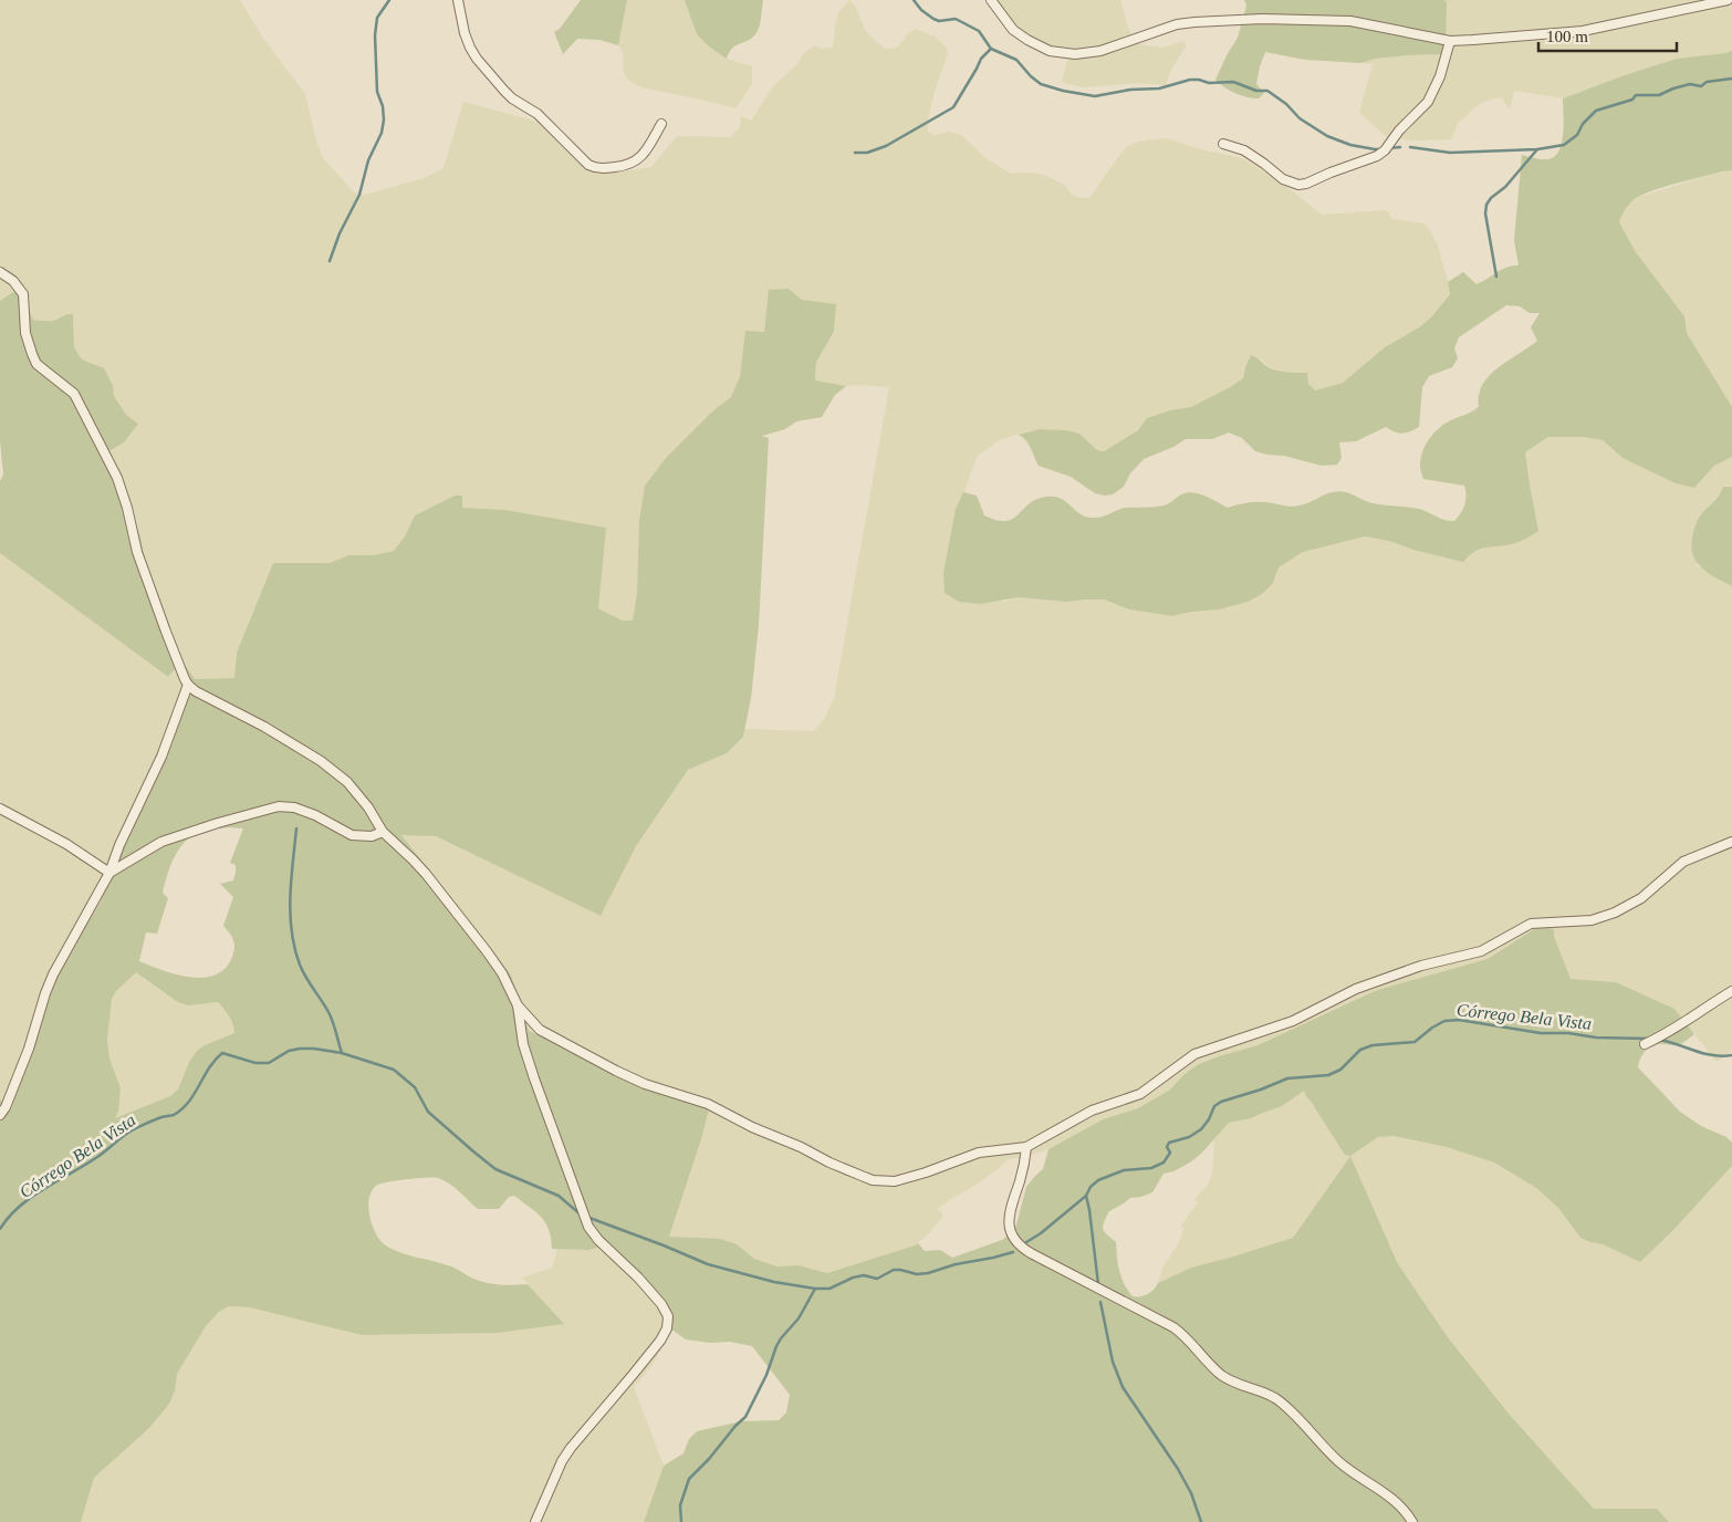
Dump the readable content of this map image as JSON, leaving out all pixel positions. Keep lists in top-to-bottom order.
{
  "water": ["Córrego Bela Vista"],
  "scale_bar": "100 m"
}
